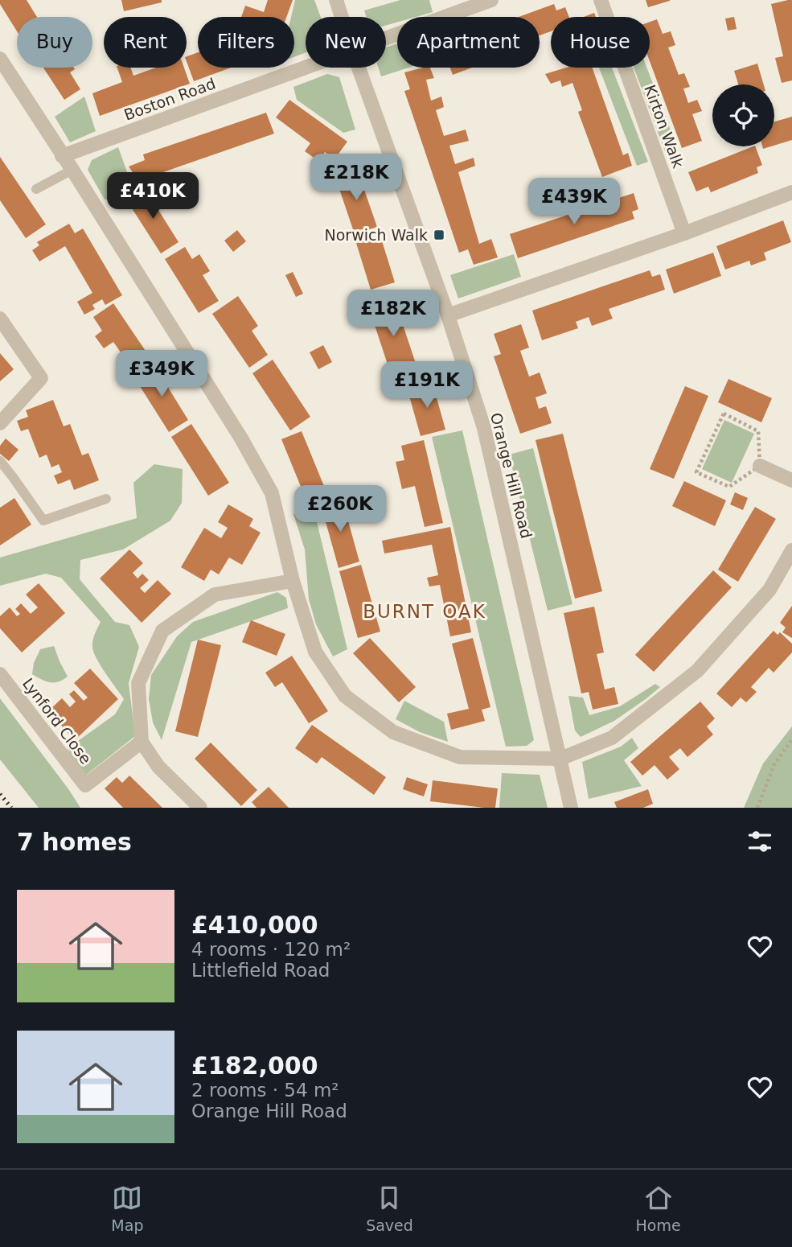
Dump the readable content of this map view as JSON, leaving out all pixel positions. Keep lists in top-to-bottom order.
{
  "streets": {
    "street": [
      "Boston Road",
      "Kirton Walk",
      "Orange Hill Road",
      "Lynford Close"
    ]
  },
  "districts": ["BURNT OAK"],
  "places": {
    "transit": ["Norwich Walk"]
  },
  "page": {
    "chip": [
      "Buy",
      "Rent",
      "Filters",
      "New",
      "Apartment",
      "House"
    ],
    "price": [
      "£218K",
      "£410K",
      "£439K",
      "£182K",
      "£349K",
      "£191K",
      "£260K"
    ],
    "heading": "7 homes",
    "list": [
      {
        "name": "£410,000",
        "note": "4 rooms · 120 m² · Littlefield Road"
      },
      {
        "name": "£182,000",
        "note": "2 rooms · 54 m² · Orange Hill Road"
      }
    ],
    "tabs": ["Map", "Saved", "Home"]
  }
}
